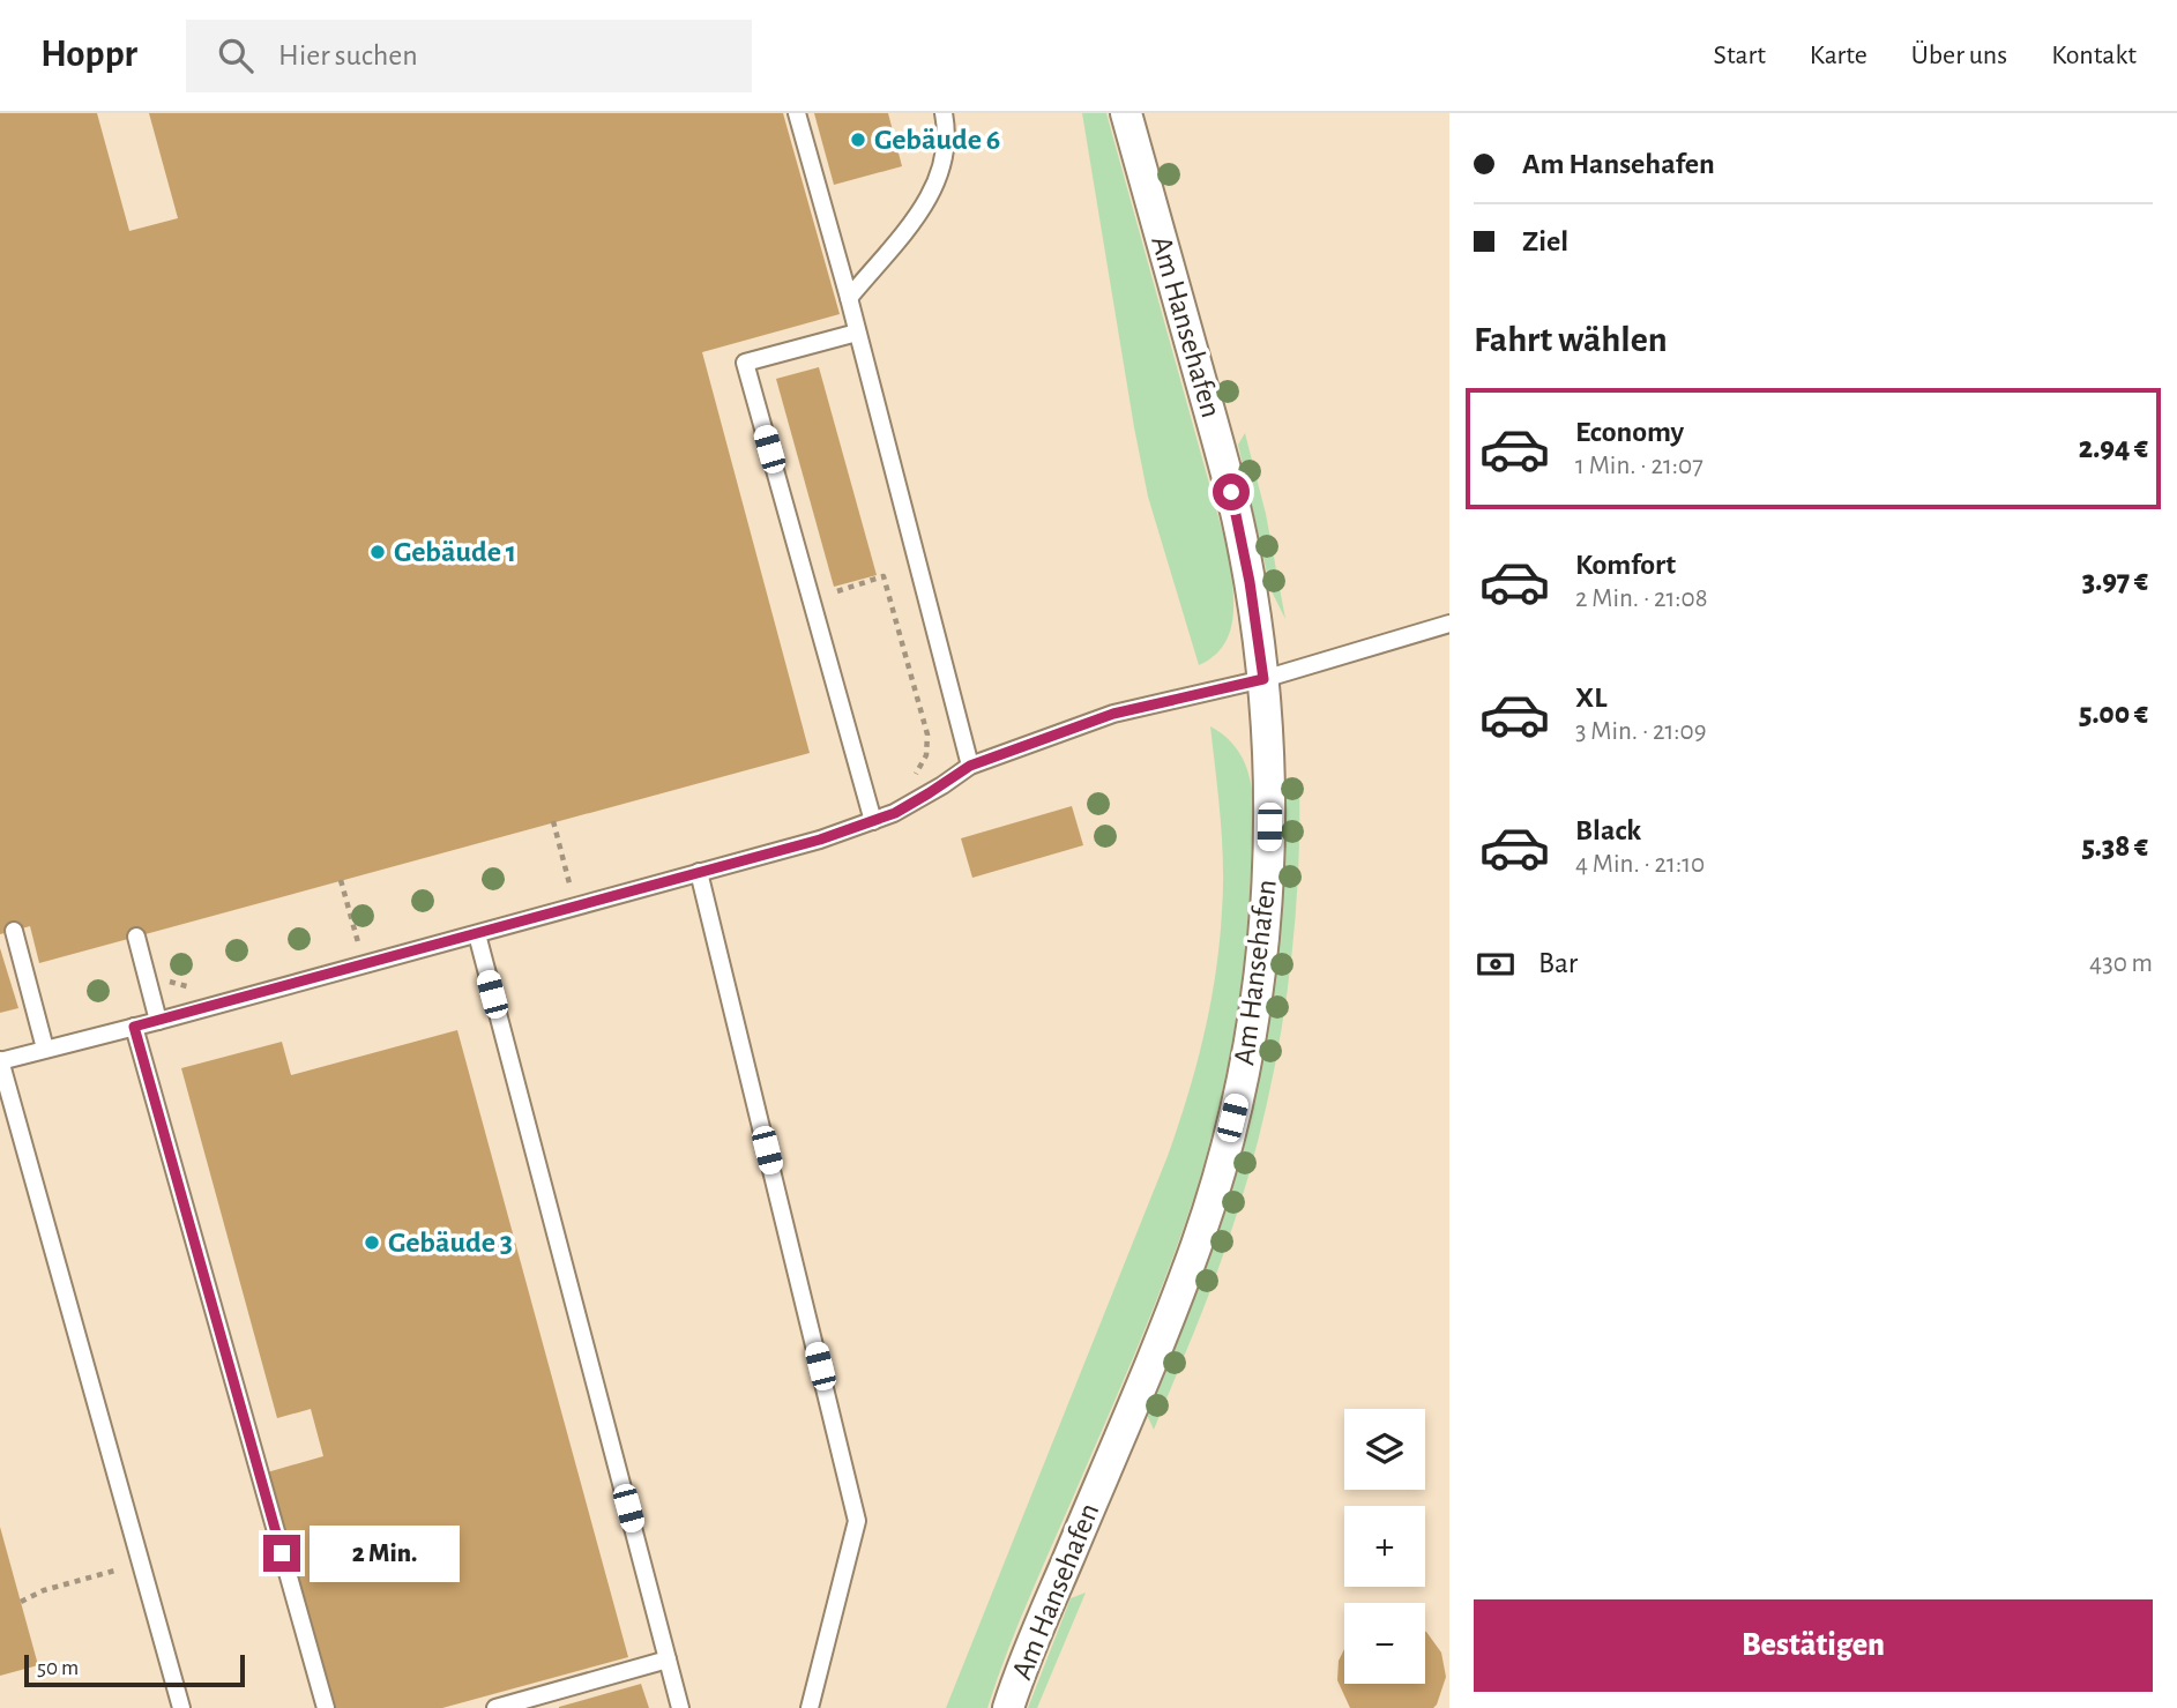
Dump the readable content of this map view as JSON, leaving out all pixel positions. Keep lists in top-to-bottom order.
{
  "streets": {
    "street": ["Am Hansehafen"]
  },
  "places": ["Gebäude 6", "Gebäude 1", "Gebäude 3"],
  "scale_bar": "50 m",
  "page": {
    "header": "Hoppr",
    "search": "Hier suchen",
    "nav": [
      "Start",
      "Karte",
      "Über uns",
      "Kontakt"
    ],
    "banner": ["Am Hansehafen", "Ziel"],
    "heading": "Fahrt wählen",
    "list": [
      {
        "name": "Economy",
        "note": "1 Min. · 21:07",
        "value": "2.94 €"
      },
      {
        "name": "Komfort",
        "note": "2 Min. · 21:08",
        "value": "3.97 €"
      },
      {
        "name": "XL",
        "note": "3 Min. · 21:09",
        "value": "5.00 €"
      },
      {
        "name": "Black",
        "note": "4 Min. · 21:10",
        "value": "5.38 €"
      }
    ],
    "pay": ["Bar", "430 m"],
    "map_buttons": ["+", "−"],
    "bubble": "2 Min.",
    "buttons": "Bestätigen",
    "scale": "50 m"
  }
}
